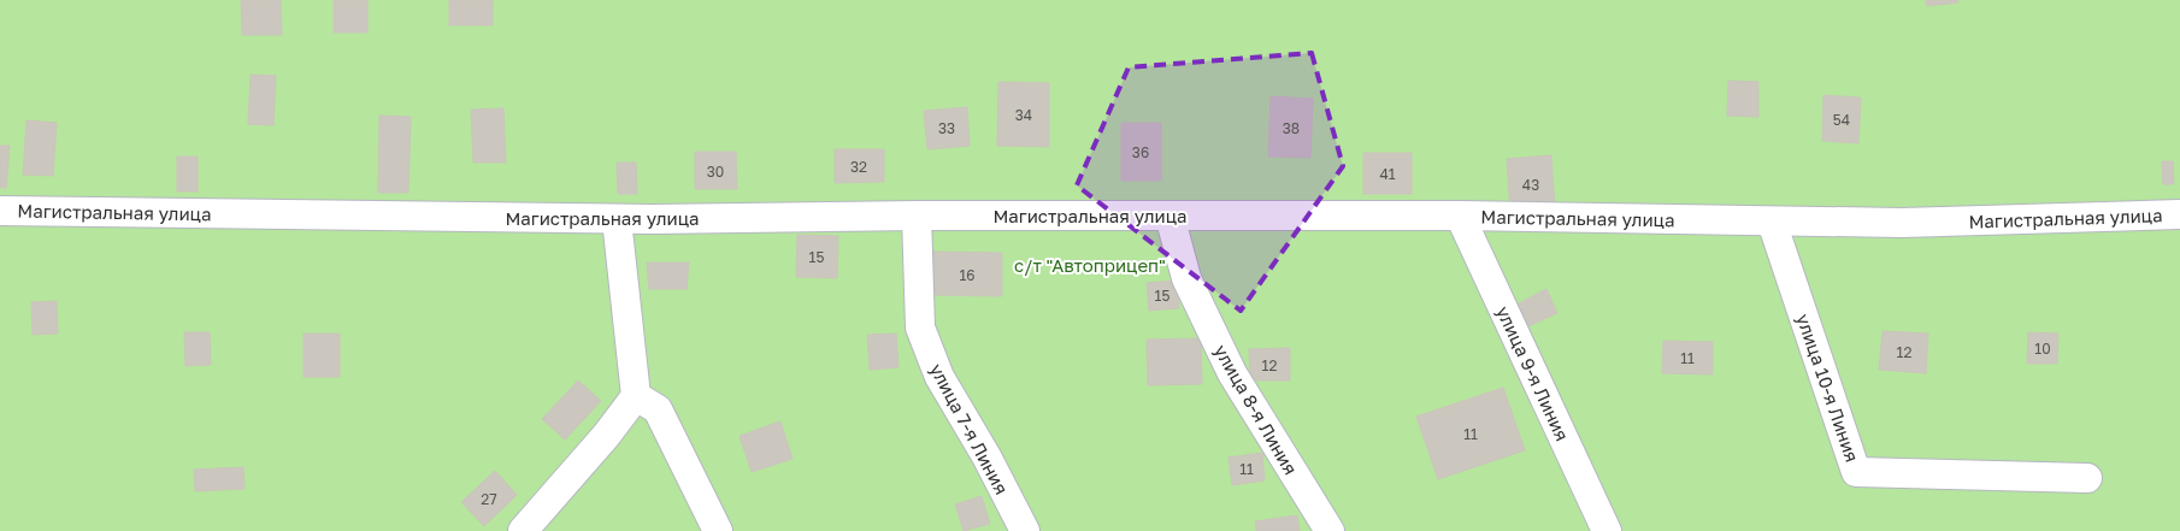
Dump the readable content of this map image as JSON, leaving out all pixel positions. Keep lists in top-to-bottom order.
{
  "streets": {
    "street": [
      "Магистральная улица",
      "улица 9-я Линия",
      "улица 10-я Линия",
      "улица 8-я Линия",
      "улица 7-я Линия"
    ]
  },
  "crossings": [
    ["Магистральная улица", "улица 9-я Линия"],
    ["Магистральная улица", "улица 10-я Линия"],
    ["Магистральная улица", "улица 8-я Линия"],
    ["Магистральная улица", "улица 7-я Линия"]
  ],
  "parks": ["с/т \"Автоприцеп\""],
  "house_numbers": [
    "34",
    "54",
    "33",
    "38",
    "36",
    "32",
    "30",
    "41",
    "43",
    "15",
    "16",
    "15",
    "10",
    "12",
    "11",
    "12",
    "11",
    "11",
    "27"
  ]
}
